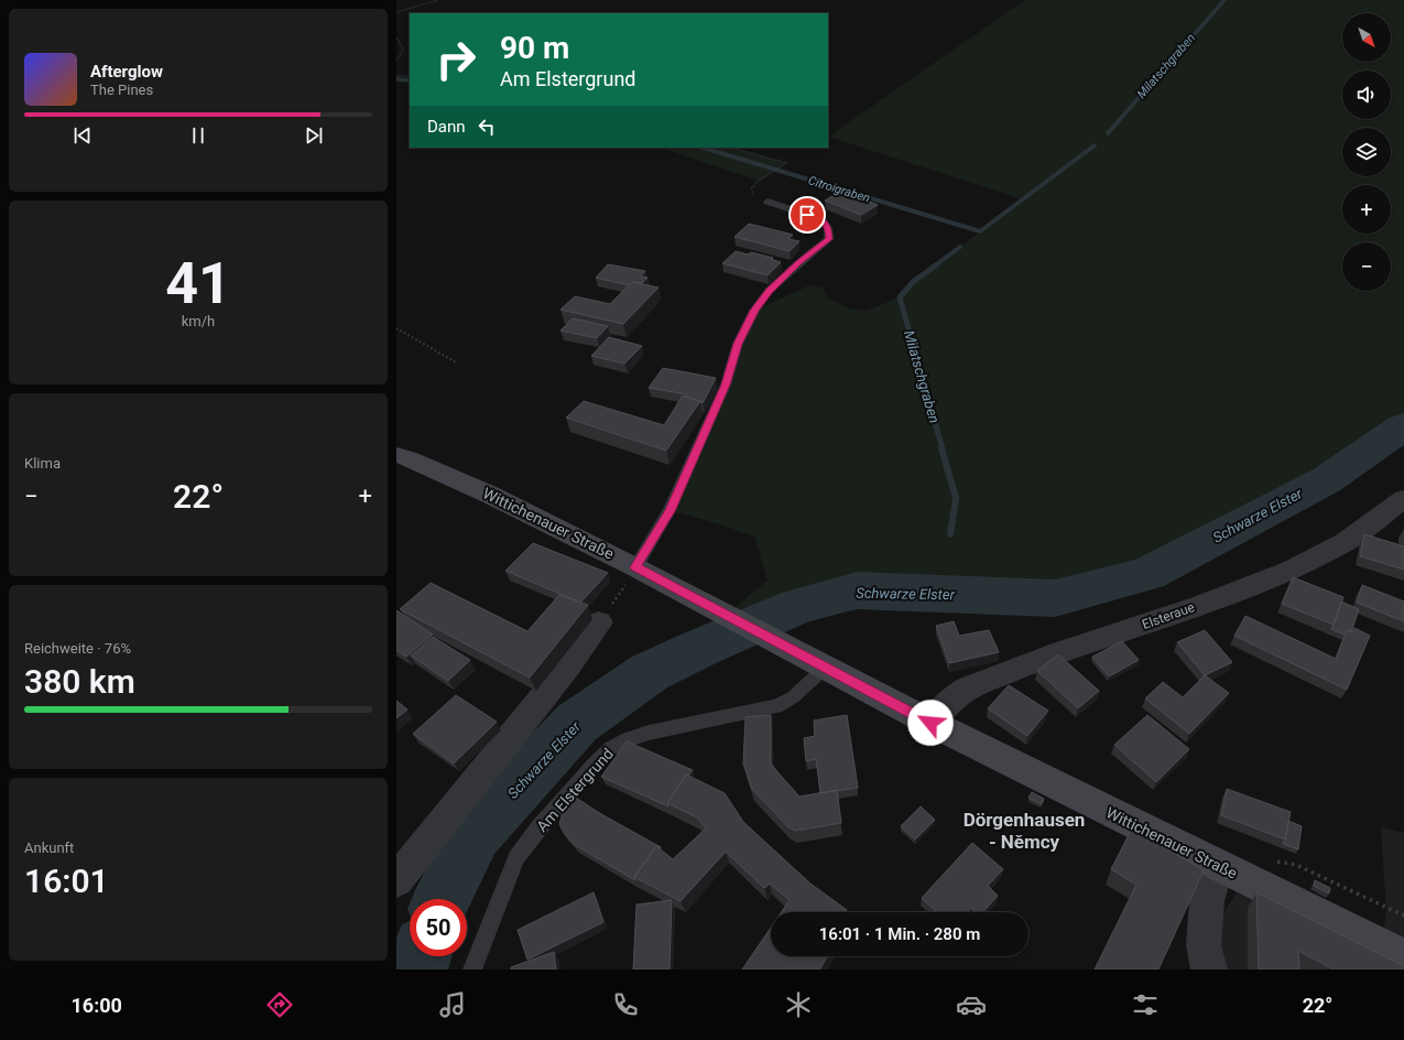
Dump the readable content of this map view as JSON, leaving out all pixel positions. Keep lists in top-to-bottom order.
{
  "streets": {
    "main road": ["Wittichenauer Straße"],
    "street": ["Elsteraue"],
    "lane": ["Am Elstergrund"]
  },
  "crossings": [
    ["Wittichenauer Straße", "Elsteraue"],
    ["Wittichenauer Straße", "Am Elstergrund"]
  ],
  "districts": ["Dörgenhausen - Němcy"],
  "water": ["Milatschgraben", "Citroigraben", "Schwarze Elster"],
  "north": "bottom right",
  "page": {
    "map_buttons": ["+", "−"],
    "turn": ["90 m", "Am Elstergrund"],
    "song": ["Afterglow", "The Pines"],
    "then": "Dann",
    "tile": [
      ["41", "km/h"],
      "Klima",
      ["Reichweite · 76%", "380 km"],
      ["Ankunft", "16:01"]
    ],
    "heat": ["−", "22°", "+"],
    "limit": "50",
    "trip": "16:01 · 1 Min. · 280 m",
    "tabs": ["16:00", "22°"]
  }
}
